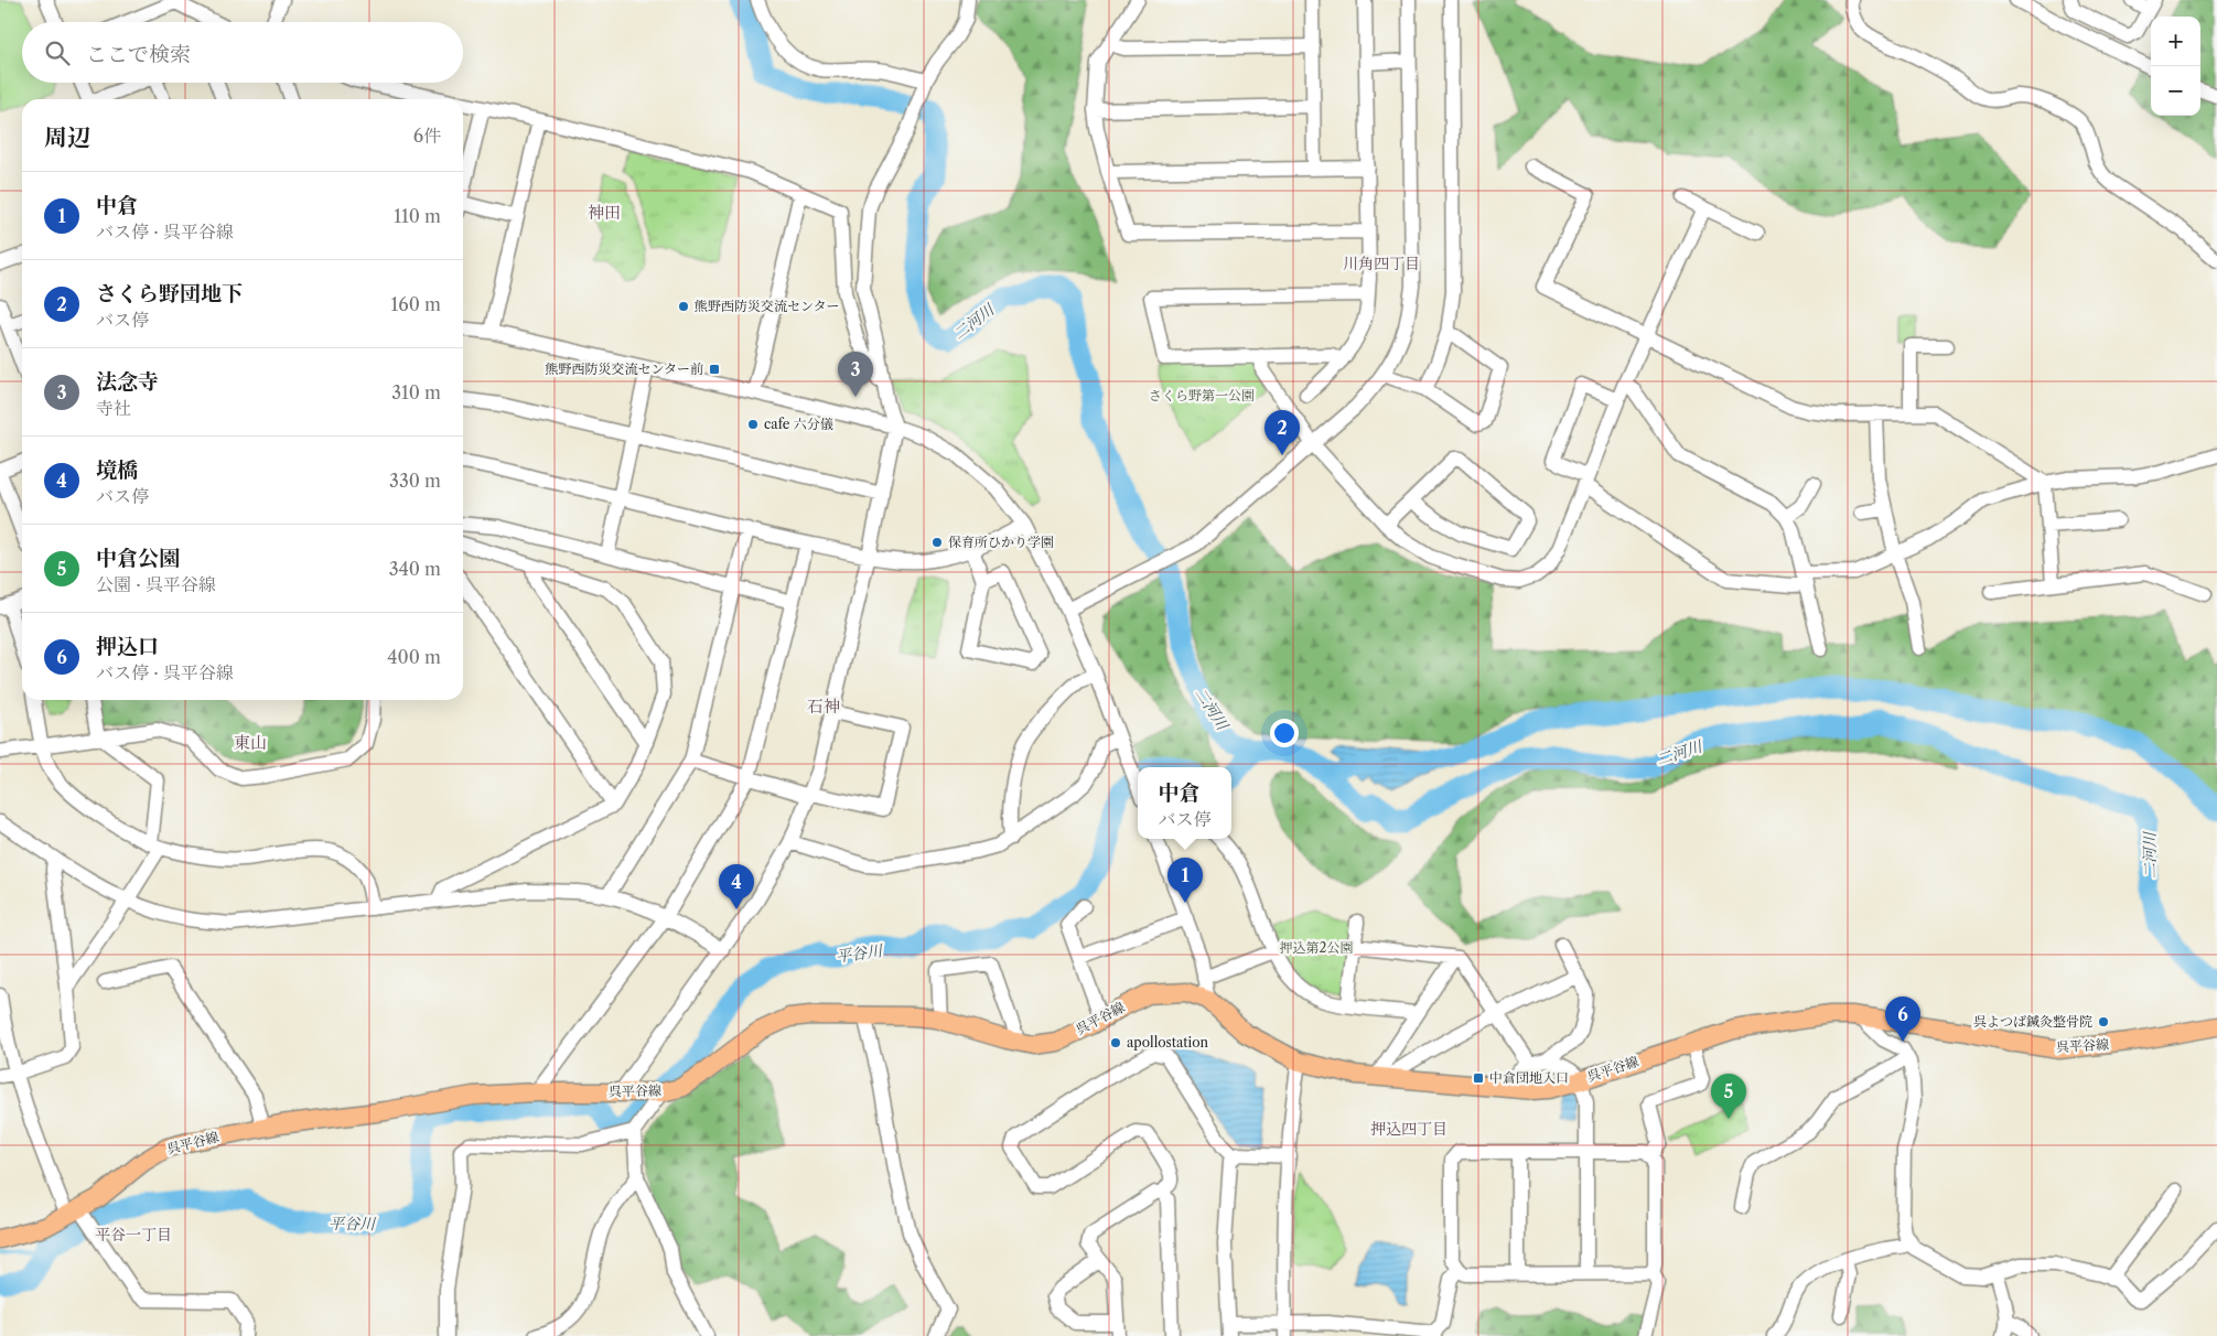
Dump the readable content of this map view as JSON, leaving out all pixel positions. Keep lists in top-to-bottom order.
{
  "streets": {
    "main road": ["呉平谷線"]
  },
  "districts": [
    "神田",
    "川角四丁目",
    "石神",
    "東山",
    "押込四丁目",
    "平谷一丁目"
  ],
  "water": ["二河川", "平谷川"],
  "parks": ["さくら野第一公園", "押込第2公園"],
  "places": {
    "other": [
      "熊野西防災交流センター",
      "cafe 六分儀",
      "保育所ひかり学園",
      "呉よつば鍼灸整骨院",
      "apollostation"
    ],
    "transit": ["熊野西防災交流センター前", "中倉団地入口"]
  },
  "page": {
    "map_buttons": ["+", "−"],
    "search": "ここで検索",
    "heading": ["周辺", "6件"],
    "list": [
      {
        "mark": "1",
        "name": "中倉",
        "note": "バス停 · 呉平谷線",
        "value": "110 m"
      },
      {
        "mark": "2",
        "name": "さくら野団地下",
        "note": "バス停",
        "value": "160 m"
      },
      {
        "mark": "3",
        "name": "法念寺",
        "note": "寺社",
        "value": "310 m"
      },
      {
        "mark": "4",
        "name": "境橋",
        "note": "バス停",
        "value": "330 m"
      },
      {
        "mark": "5",
        "name": "中倉公園",
        "note": "公園 · 呉平谷線",
        "value": "340 m"
      },
      {
        "mark": "6",
        "name": "押込口",
        "note": "バス停 · 呉平谷線",
        "value": "400 m"
      }
    ],
    "pins": [
      "3",
      "2",
      "1",
      "4",
      "6",
      "5"
    ],
    "popup": ["中倉", "バス停"]
  }
}
